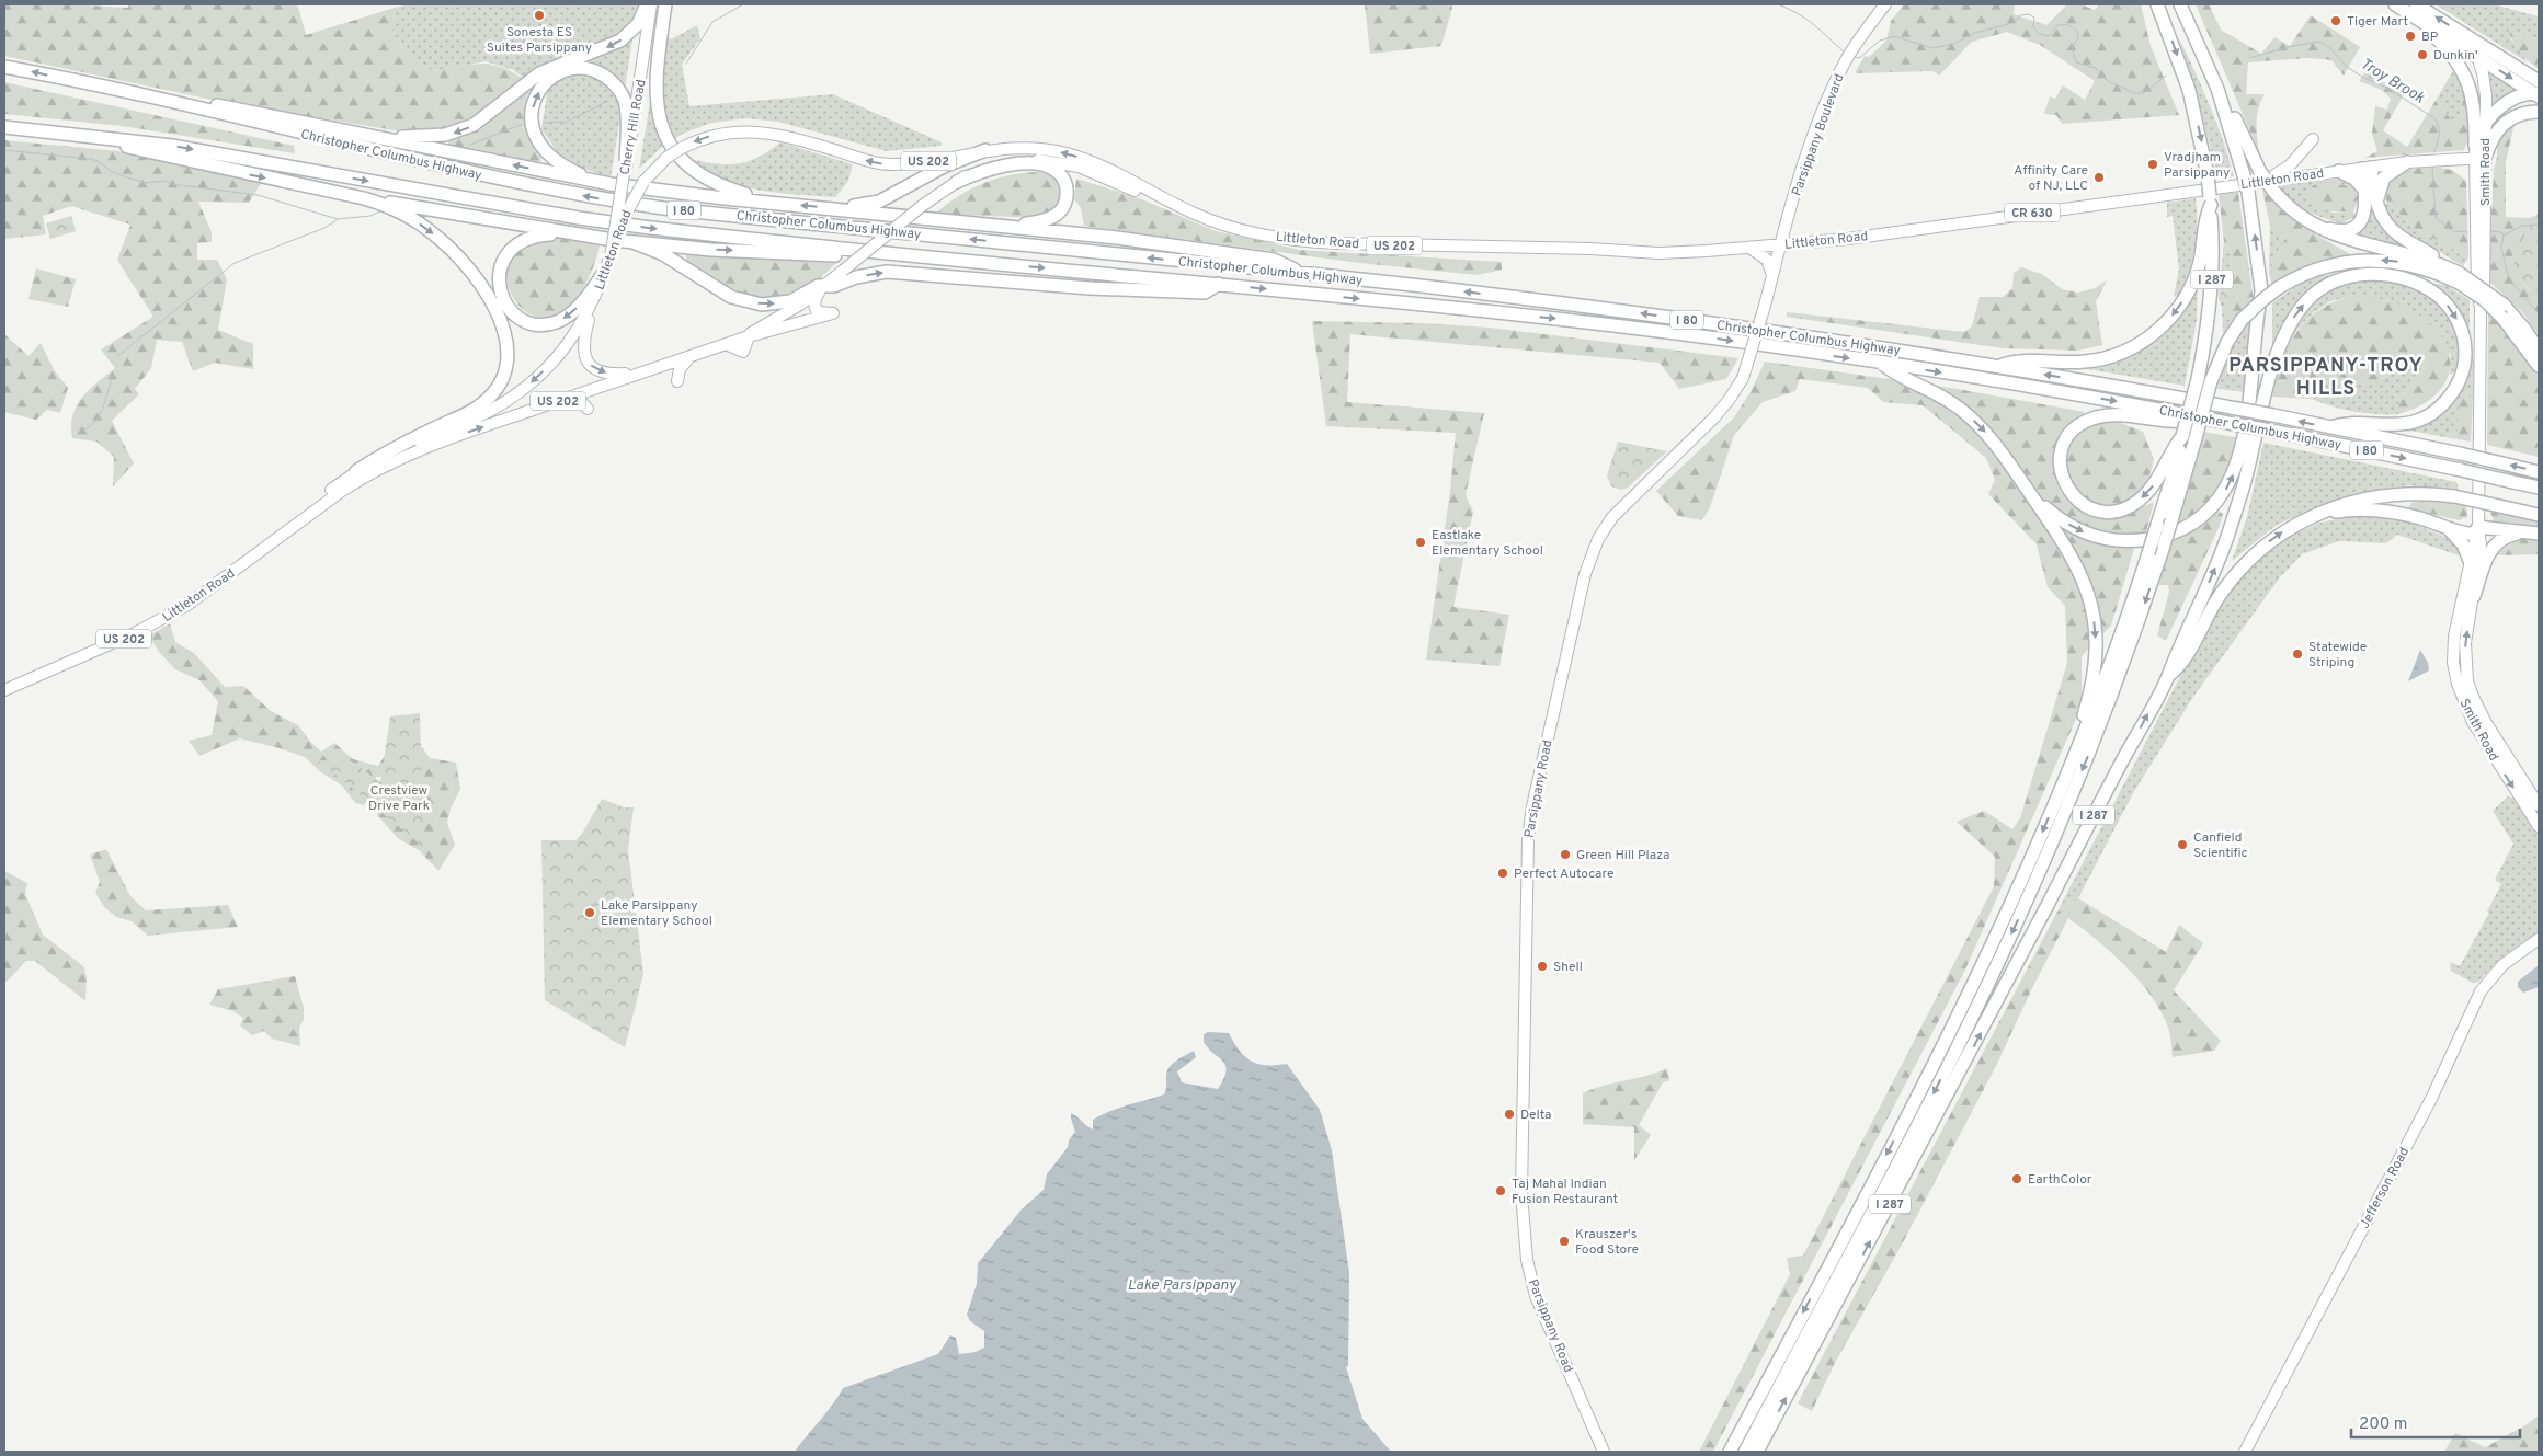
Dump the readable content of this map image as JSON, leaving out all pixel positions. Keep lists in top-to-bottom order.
{
  "streets": {
    "highway": ["Christopher Columbus Highway", "I 80", "I 287"],
    "main road": [
      "Cherry Hill Road",
      "Parsippany Boulevard",
      "US 202",
      "Smith Road",
      "Littleton Road",
      "CR 630",
      "Parsippany Road",
      "Jefferson Road"
    ]
  },
  "crossings": [
    ["Cherry Hill Road", "Littleton Road"],
    ["Parsippany Boulevard", "Littleton Road"],
    ["Parsippany Boulevard", "Parsippany Road"],
    ["Smith Road", "Littleton Road"],
    ["Littleton Road", "Parsippany Road"]
  ],
  "districts": ["PARSIPPANY-TROY HILLS"],
  "water": ["Troy Brook", "Lake Parsippany"],
  "parks": ["Crestview Drive Park"],
  "places": [
    "Sonesta ES Suites Parsippany",
    "Tiger Mart",
    "BP",
    "Dunkin'",
    "Vradjham Parsippany",
    "Affinity Care of NJ, LLC",
    "Eastlake Elementary School",
    "Statewide Striping",
    "Canfield Scientific",
    "Green Hill Plaza",
    "Perfect Autocare",
    "Lake Parsippany Elementary School",
    "Shell",
    "Delta",
    "EarthColor",
    "Taj Mahal Indian Fusion Restaurant",
    "Krauszer's Food Store"
  ],
  "scale_bar": "200 m"
}
